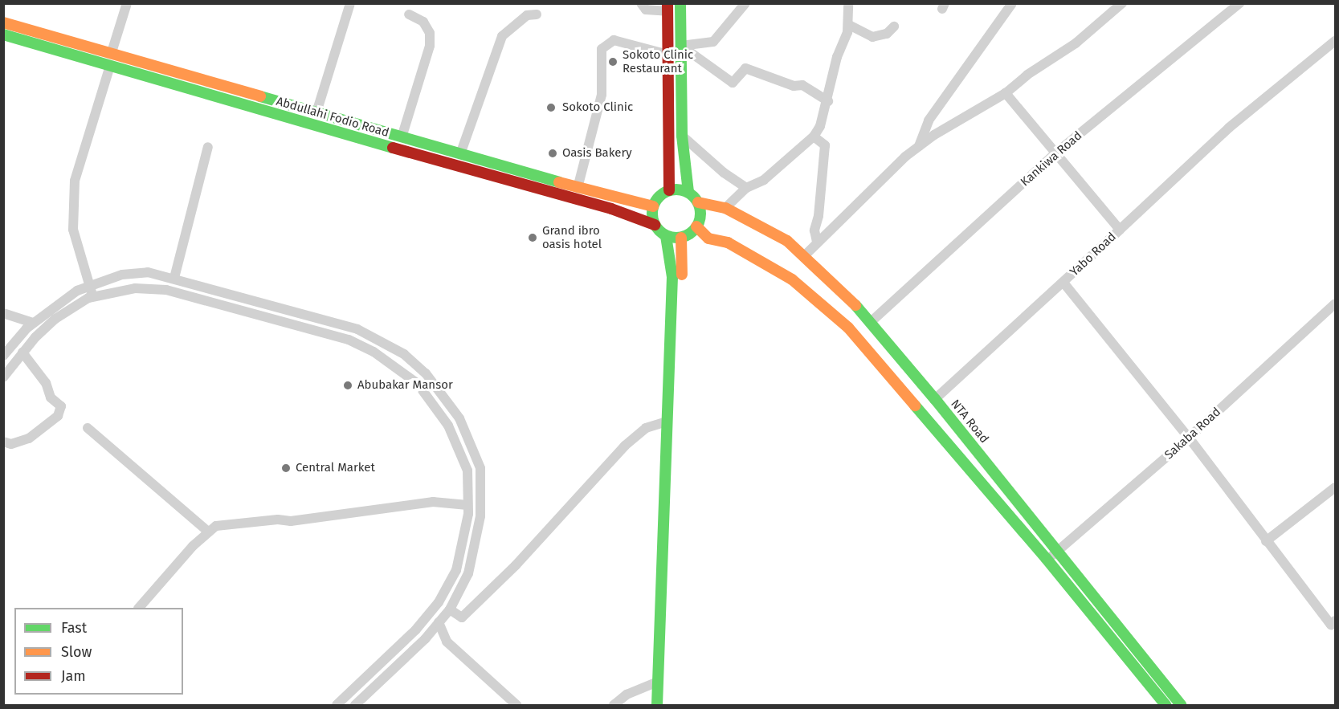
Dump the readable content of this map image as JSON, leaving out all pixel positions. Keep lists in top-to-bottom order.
{
  "streets": {
    "main road": ["Abdullahi Fodio Road", "NTA Road"],
    "street": ["Kankiwa Road", "Yabo Road", "Sakaba Road"]
  },
  "crossings": [
    ["Abdullahi Fodio Road", "NTA Road"],
    ["Kankiwa Road", "Yabo Road"],
    ["Kankiwa Road", "NTA Road"],
    ["Yabo Road", "NTA Road"],
    ["NTA Road", "Sakaba Road"]
  ],
  "places": [
    "Sokoto Clinic Restaurant",
    "Sokoto Clinic",
    "Oasis Bakery",
    "Grand ibro oasis hotel",
    "Abubakar Mansor",
    "Central Market"
  ],
  "legend": ["Fast", "Slow", "Jam"]
}
